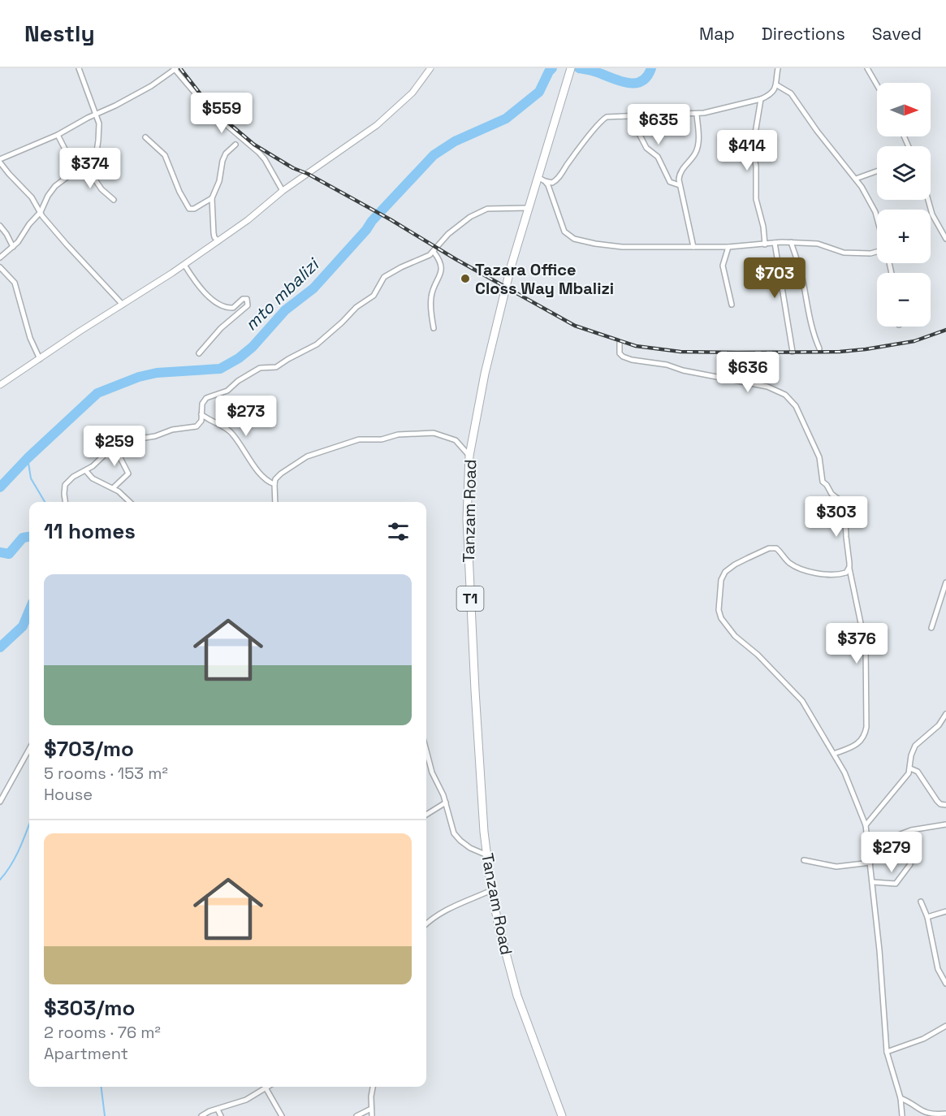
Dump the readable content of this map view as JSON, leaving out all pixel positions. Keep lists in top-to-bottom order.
{
  "streets": {
    "highway": ["Tanzam Road", "T1"]
  },
  "water": ["mto mbalizi"],
  "places": ["Tazara Office Closs Way Mbalizi"],
  "north": "right",
  "page": {
    "header": "Nestly",
    "nav": ["Map", "Directions", "Saved"],
    "map_buttons": ["+", "−"],
    "price": [
      "$559",
      "$635",
      "$414",
      "$374",
      "$703",
      "$636",
      "$273",
      "$259",
      "$303",
      "$376",
      "$279"
    ],
    "heading": "11 homes",
    "list": [
      {
        "name": "$703/mo",
        "note": "5 rooms · 153 m² · House"
      },
      {
        "name": "$303/mo",
        "note": "2 rooms · 76 m² · Apartment"
      }
    ]
  }
}
